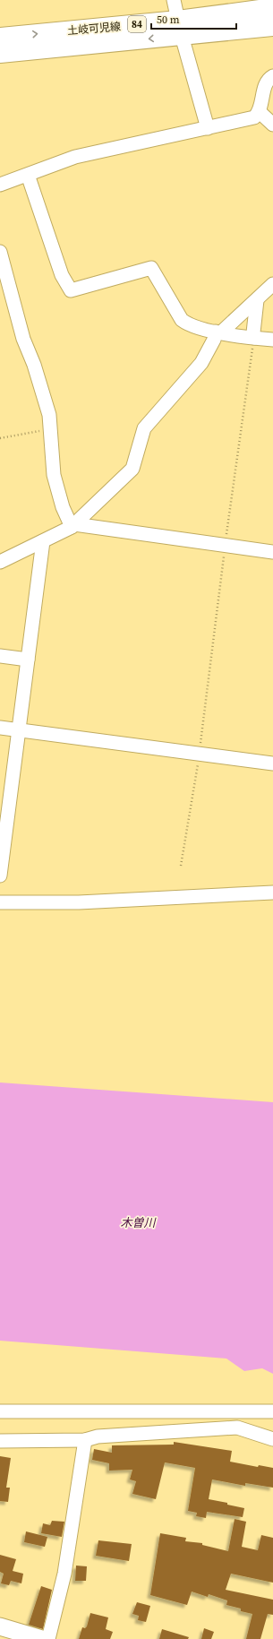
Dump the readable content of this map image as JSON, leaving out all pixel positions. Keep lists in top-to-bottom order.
{
  "streets": {
    "main road": ["84", "土岐可児線"]
  },
  "water": ["木曽川"],
  "scale_bar": "50 m"
}
